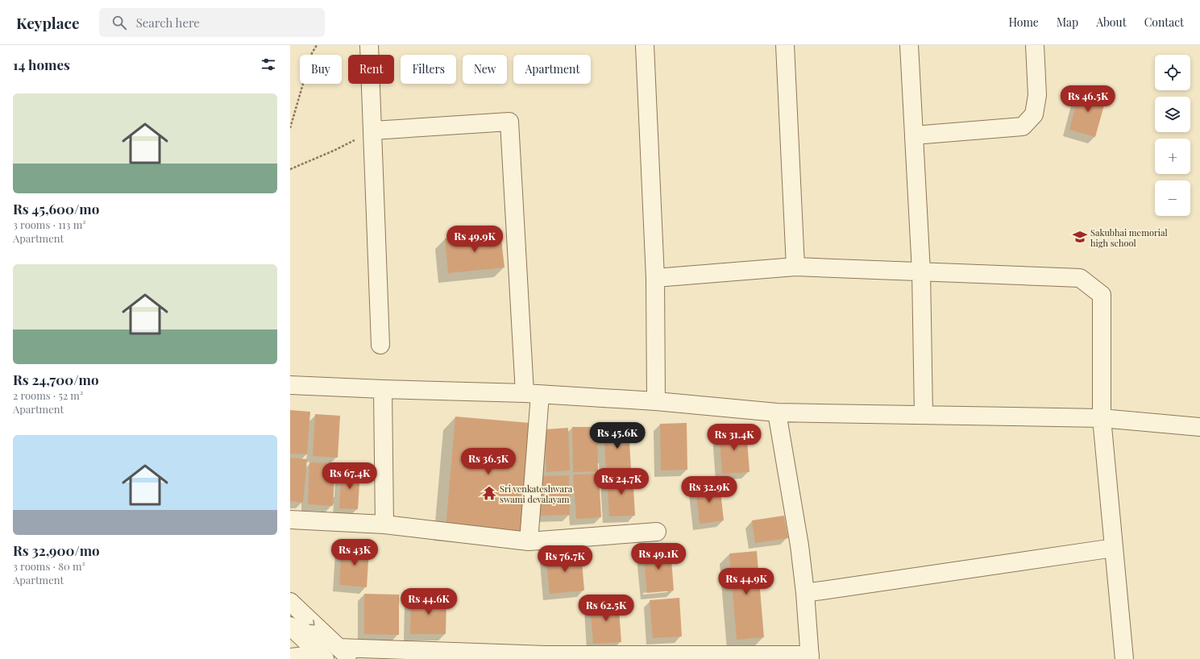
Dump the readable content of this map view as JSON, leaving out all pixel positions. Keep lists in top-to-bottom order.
{
  "places": {
    "school or university": ["Sakubhai memorial high school"],
    "temple": ["Sri venkateshwara swami devalayam"]
  },
  "page": {
    "header": "Keyplace",
    "search": "Search here",
    "nav": [
      "Home",
      "Map",
      "About",
      "Contact"
    ],
    "heading": "14 homes",
    "map_buttons": ["+", "−"],
    "chip": [
      "Buy",
      "Rent",
      "Filters",
      "New",
      "Apartment"
    ],
    "list": [
      {
        "name": "Rs 45,600/mo",
        "note": "3 rooms · 113 m² · Apartment"
      },
      {
        "name": "Rs 24,700/mo",
        "note": "2 rooms · 52 m² · Apartment"
      },
      {
        "name": "Rs 32,900/mo",
        "note": "3 rooms · 80 m² · Apartment"
      }
    ],
    "price": [
      "Rs 46.5K",
      "Rs 49.9K",
      "Rs 45.6K",
      "Rs 31.4K",
      "Rs 36.5K",
      "Rs 67.4K",
      "Rs 24.7K",
      "Rs 32.9K",
      "Rs 43K",
      "Rs 49.1K",
      "Rs 76.7K",
      "Rs 44.9K",
      "Rs 44.6K",
      "Rs 62.5K"
    ]
  }
}
